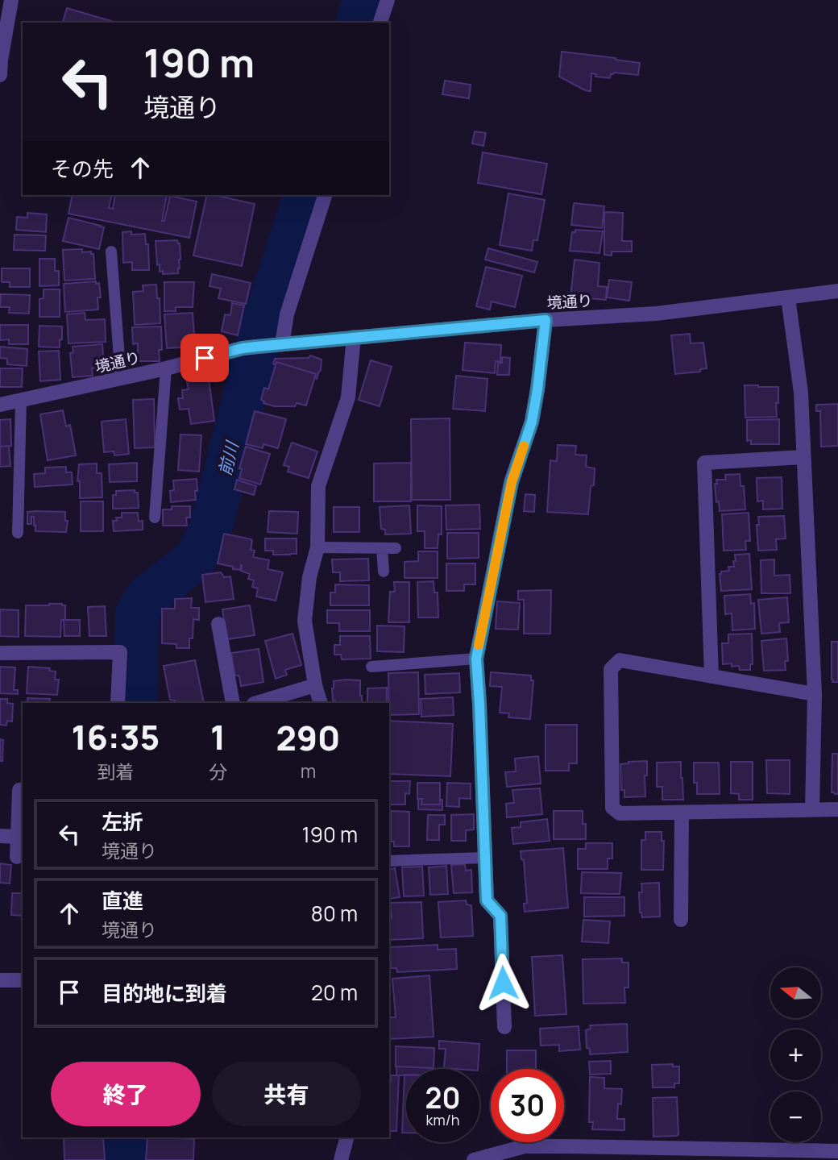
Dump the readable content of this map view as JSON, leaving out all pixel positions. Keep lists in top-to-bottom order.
{
  "streets": {
    "street": ["境通り"]
  },
  "water": ["前川"],
  "north": "left",
  "page": {
    "turn": ["190 m", "境通り"],
    "then": "その先",
    "eta": [
      "16:35",
      "到着",
      "1",
      "分",
      "290",
      "m"
    ],
    "list": [
      {
        "name": "左折",
        "note": "境通り",
        "value": "190 m"
      },
      {
        "name": "直進",
        "note": "境通り",
        "value": "80 m"
      },
      {
        "name": "目的地に到着",
        "value": "20 m"
      }
    ],
    "map_buttons": ["+", "−"],
    "buttons": ["終了", "共有"],
    "speed": "20 km/h",
    "limit": "30"
  }
}
